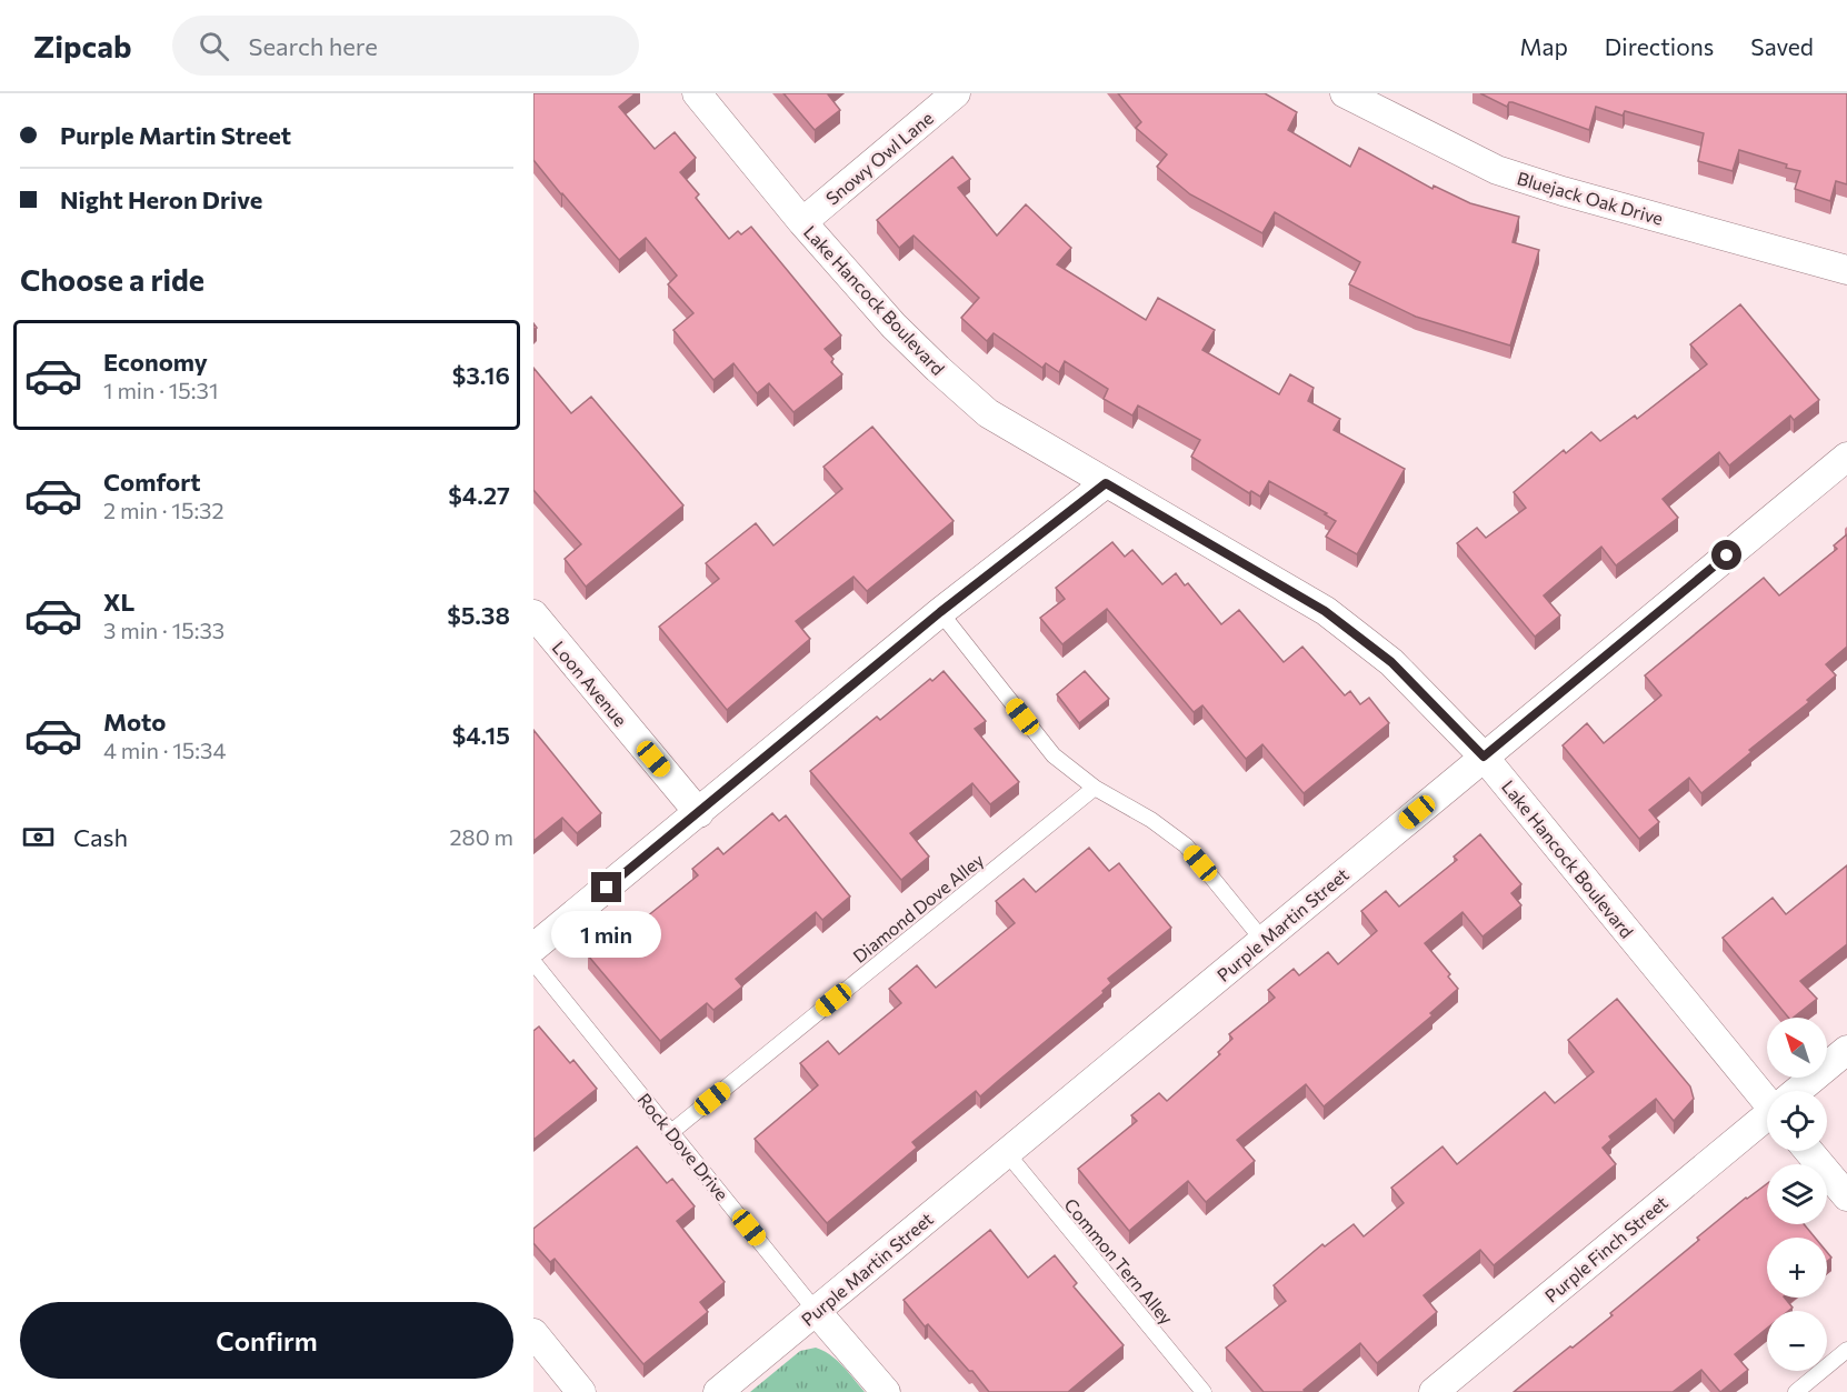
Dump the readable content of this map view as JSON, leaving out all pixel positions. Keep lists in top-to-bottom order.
{
  "streets": {
    "street": [
      "Snowy Owl Lane",
      "Bluejack Oak Drive",
      "Lake Hancock Boulevard",
      "Loon Avenue",
      "Purple Martin Street",
      "Rock Dove Drive",
      "Purple Finch Street"
    ],
    "lane": ["Diamond Dove Alley", "Common Tern Alley"]
  },
  "crossings": [
    ["Snowy Owl Lane", "Lake Hancock Boulevard"],
    ["Lake Hancock Boulevard", "Purple Martin Street"],
    ["Diamond Dove Alley", "Rock Dove Drive"],
    ["Purple Martin Street", "Rock Dove Drive"],
    ["Purple Martin Street", "Common Tern Alley"]
  ],
  "north": "top left",
  "page": {
    "header": "Zipcab",
    "search": "Search here",
    "nav": ["Map", "Directions", "Saved"],
    "banner": ["Purple Martin Street", "Night Heron Drive"],
    "heading": "Choose a ride",
    "list": [
      {
        "name": "Economy",
        "note": "1 min · 15:31",
        "value": "$3.16"
      },
      {
        "name": "Comfort",
        "note": "2 min · 15:32",
        "value": "$4.27"
      },
      {
        "name": "XL",
        "note": "3 min · 15:33",
        "value": "$5.38"
      },
      {
        "name": "Moto",
        "note": "4 min · 15:34",
        "value": "$4.15"
      }
    ],
    "pay": ["Cash", "280 m"],
    "bubble": "1 min",
    "map_buttons": ["+", "−"],
    "buttons": "Confirm"
  }
}
